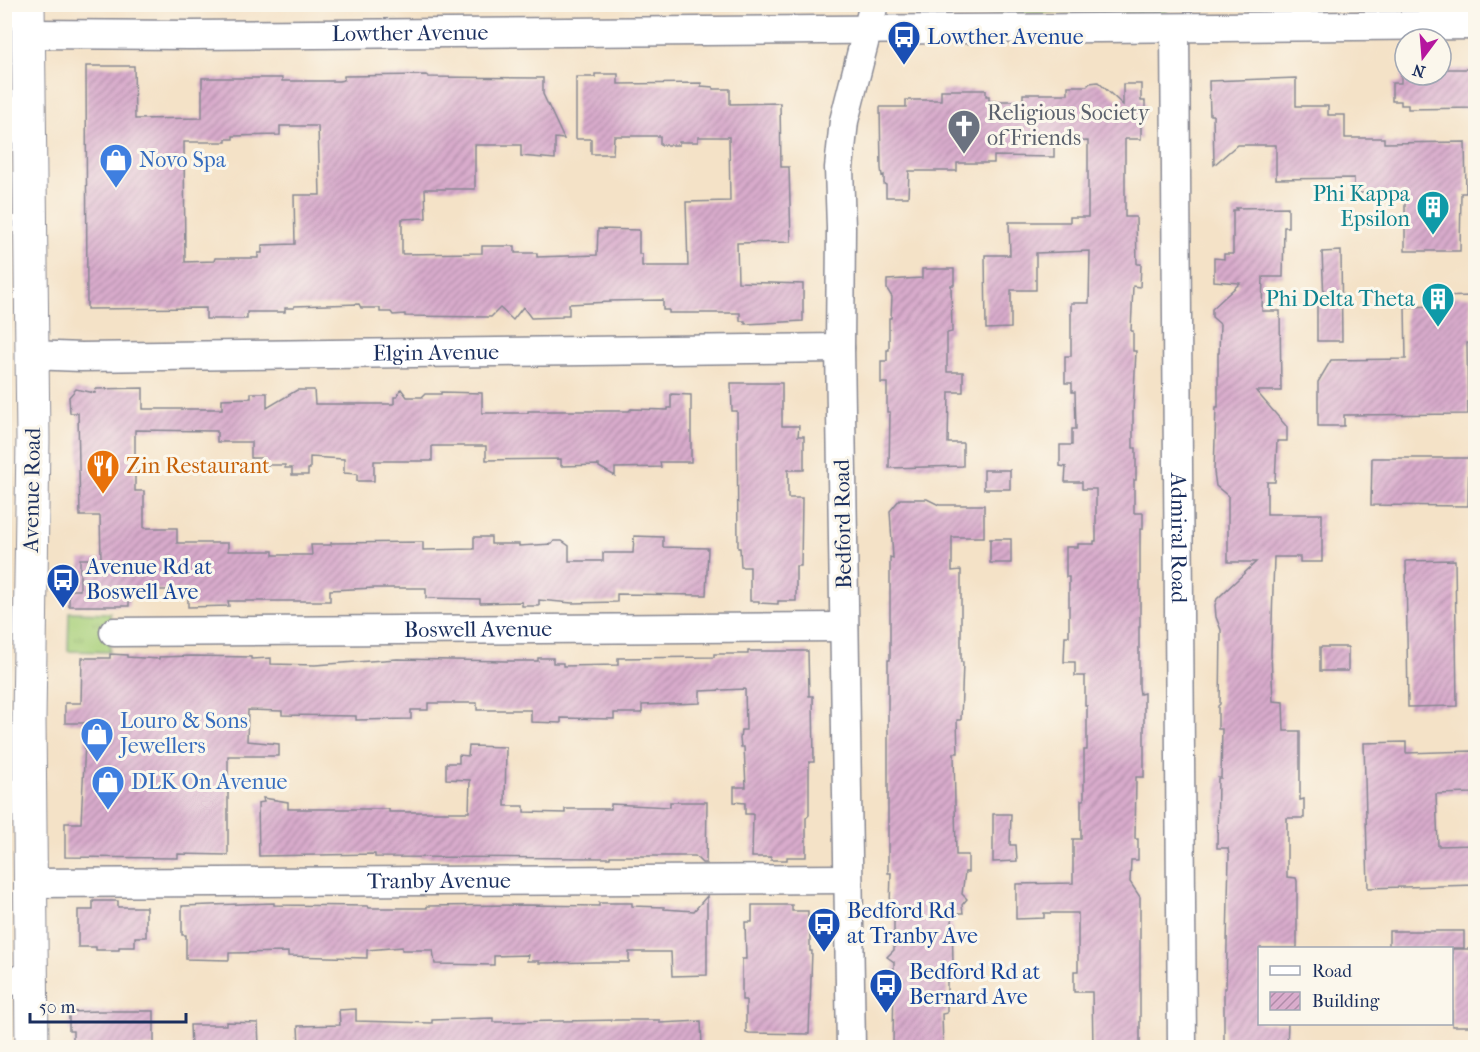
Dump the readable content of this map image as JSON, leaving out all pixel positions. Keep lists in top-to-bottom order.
{
  "streets": {
    "main road": ["Avenue Road"],
    "street": [
      "Lowther Avenue",
      "Elgin Avenue",
      "Bedford Road",
      "Admiral Road",
      "Boswell Avenue",
      "Tranby Avenue"
    ]
  },
  "crossings": [
    ["Lowther Avenue", "Avenue Road"],
    ["Lowther Avenue", "Bedford Road"],
    ["Lowther Avenue", "Admiral Road"],
    ["Elgin Avenue", "Avenue Road"],
    ["Elgin Avenue", "Bedford Road"],
    ["Avenue Road", "Tranby Avenue"],
    ["Bedford Road", "Boswell Avenue"],
    ["Bedford Road", "Tranby Avenue"]
  ],
  "places": {
    "bus stop": [
      "Lowther Avenue",
      "Avenue Rd at Boswell Ave",
      "Bedford Rd at Tranby Ave",
      "Bedford Rd at Bernard Ave"
    ],
    "church": ["Religious Society of Friends"],
    "shop": ["Novo Spa", "Louro & Sons Jewellers", "DLK On Avenue"],
    "building": ["Phi Kappa Epsilon", "Phi Delta Theta"],
    "restaurant": ["Zin Restaurant"]
  },
  "legend": ["Road", "Building"],
  "scale_bar": "50 m",
  "north": "bottom"
}
